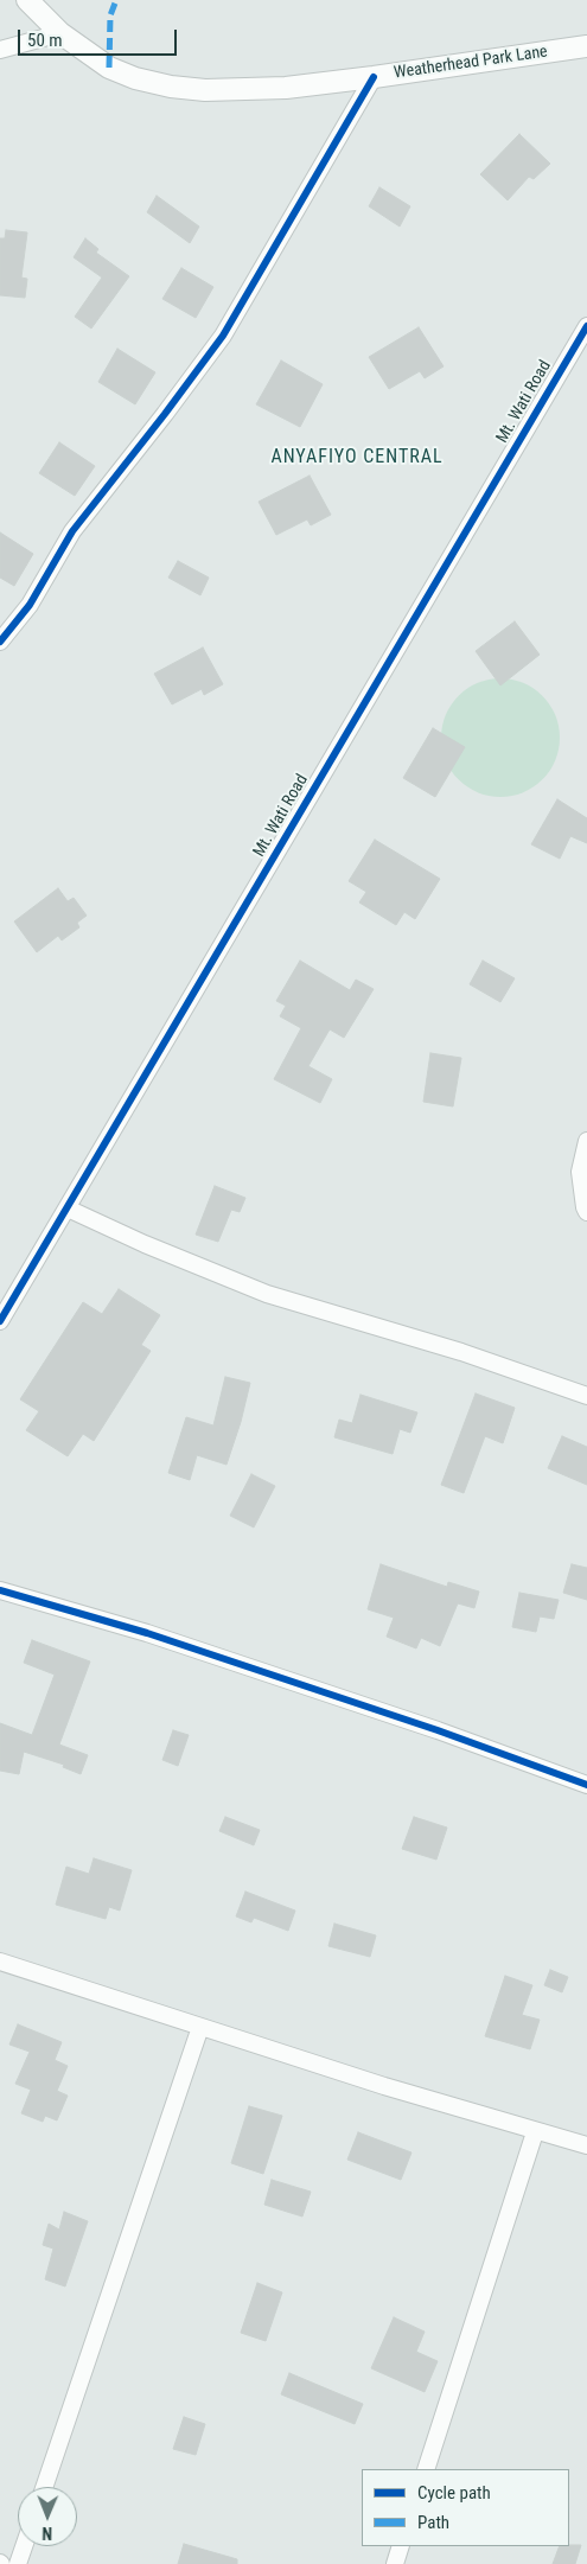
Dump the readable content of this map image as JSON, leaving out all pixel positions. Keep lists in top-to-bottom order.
{
  "streets": {
    "street": ["Weatherhead Park Lane", "Mt. Wati Road"]
  },
  "districts": ["ANYAFIYO CENTRAL"],
  "legend": ["Cycle path", "Path"],
  "scale_bar": "50 m",
  "north": "bottom"
}
